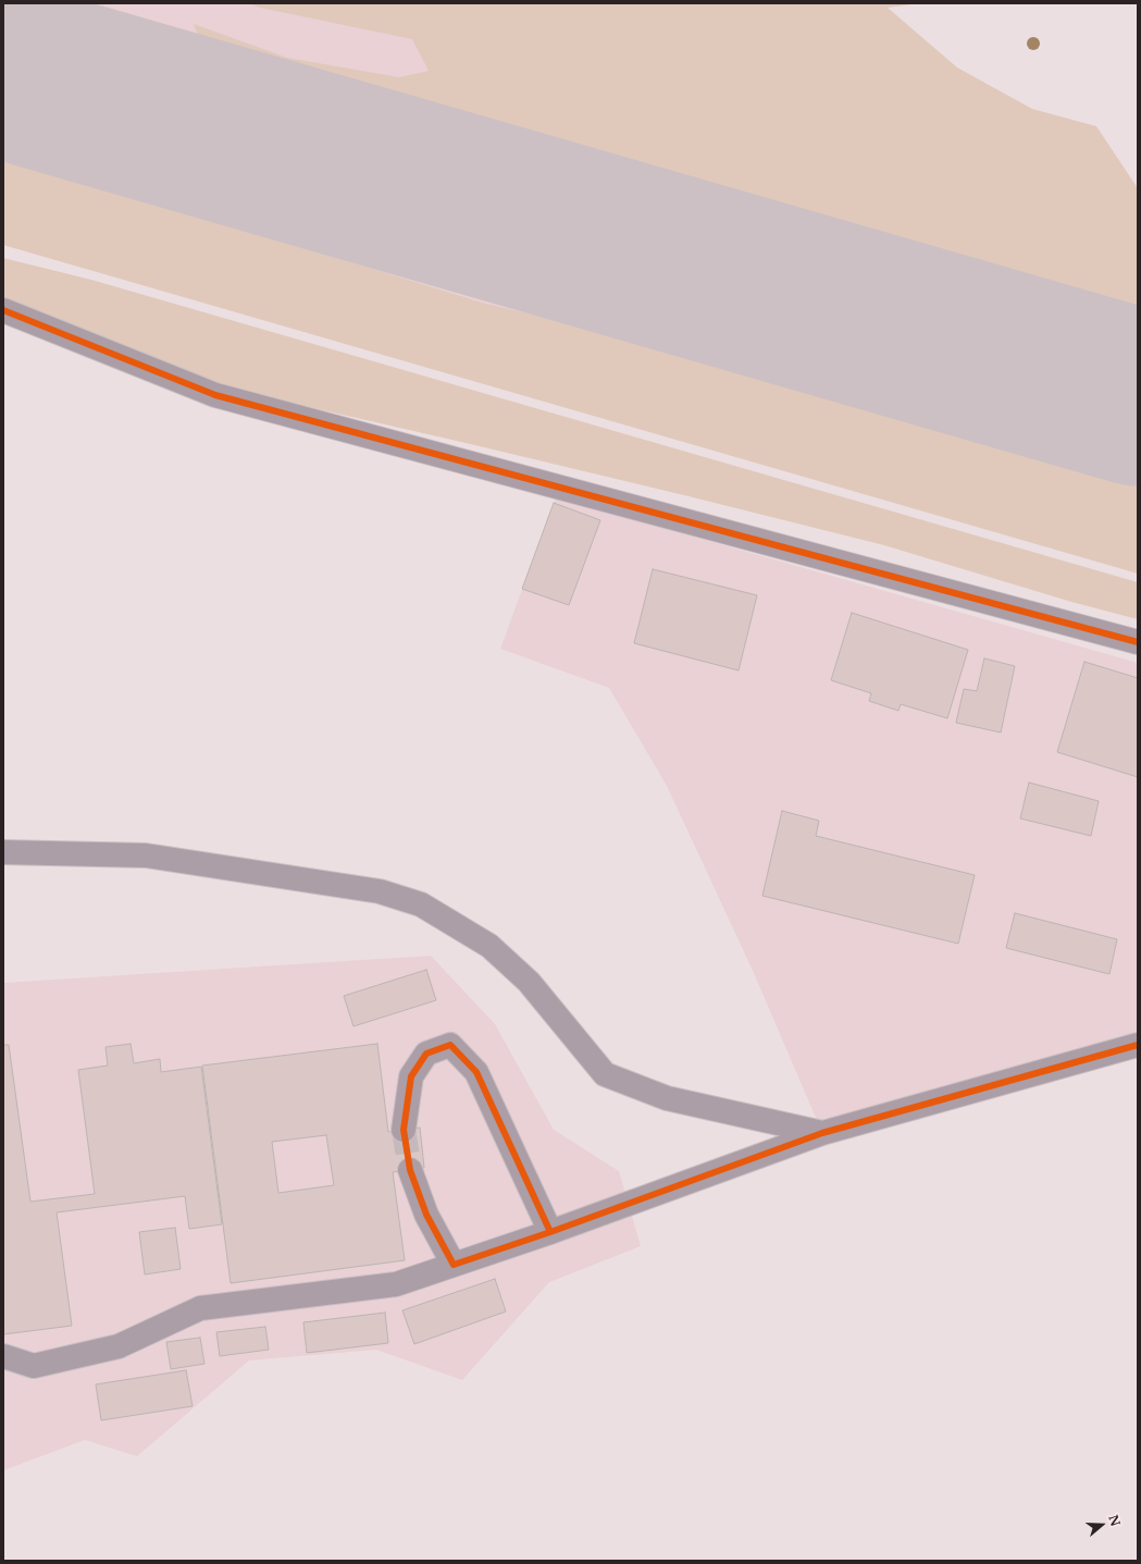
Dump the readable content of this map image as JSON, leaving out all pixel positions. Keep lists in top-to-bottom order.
{
  "north": "right"
}
